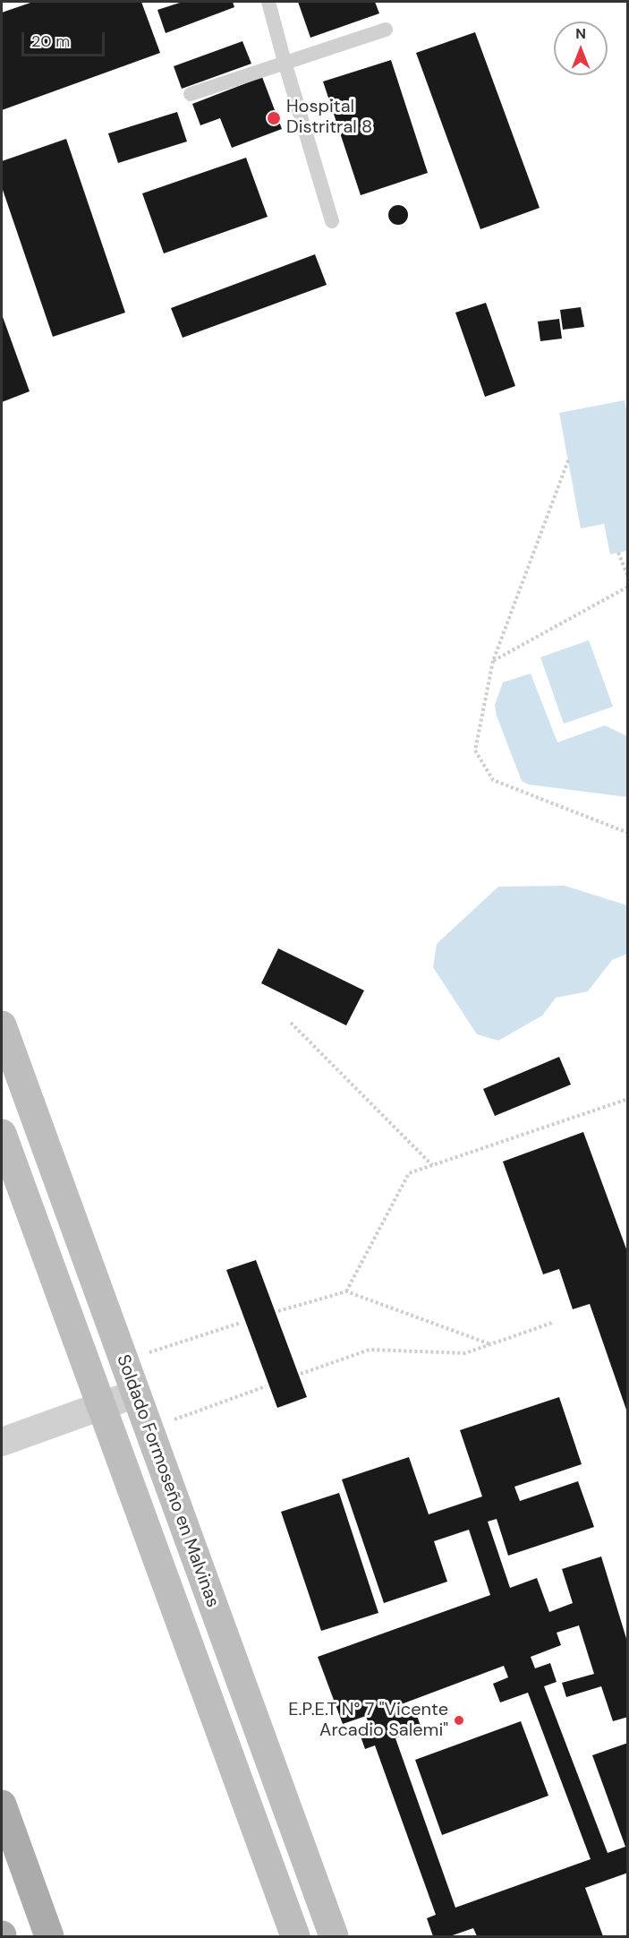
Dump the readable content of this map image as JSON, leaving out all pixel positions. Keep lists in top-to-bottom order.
{
  "streets": {
    "main road": ["Soldado Formoseño en Malvinas"]
  },
  "places": ["Hospital Distritral 8", "E.P.E.T N° 7 \"Vicente Arcadio Salemi\""],
  "scale_bar": "20 m",
  "north": "top"
}
